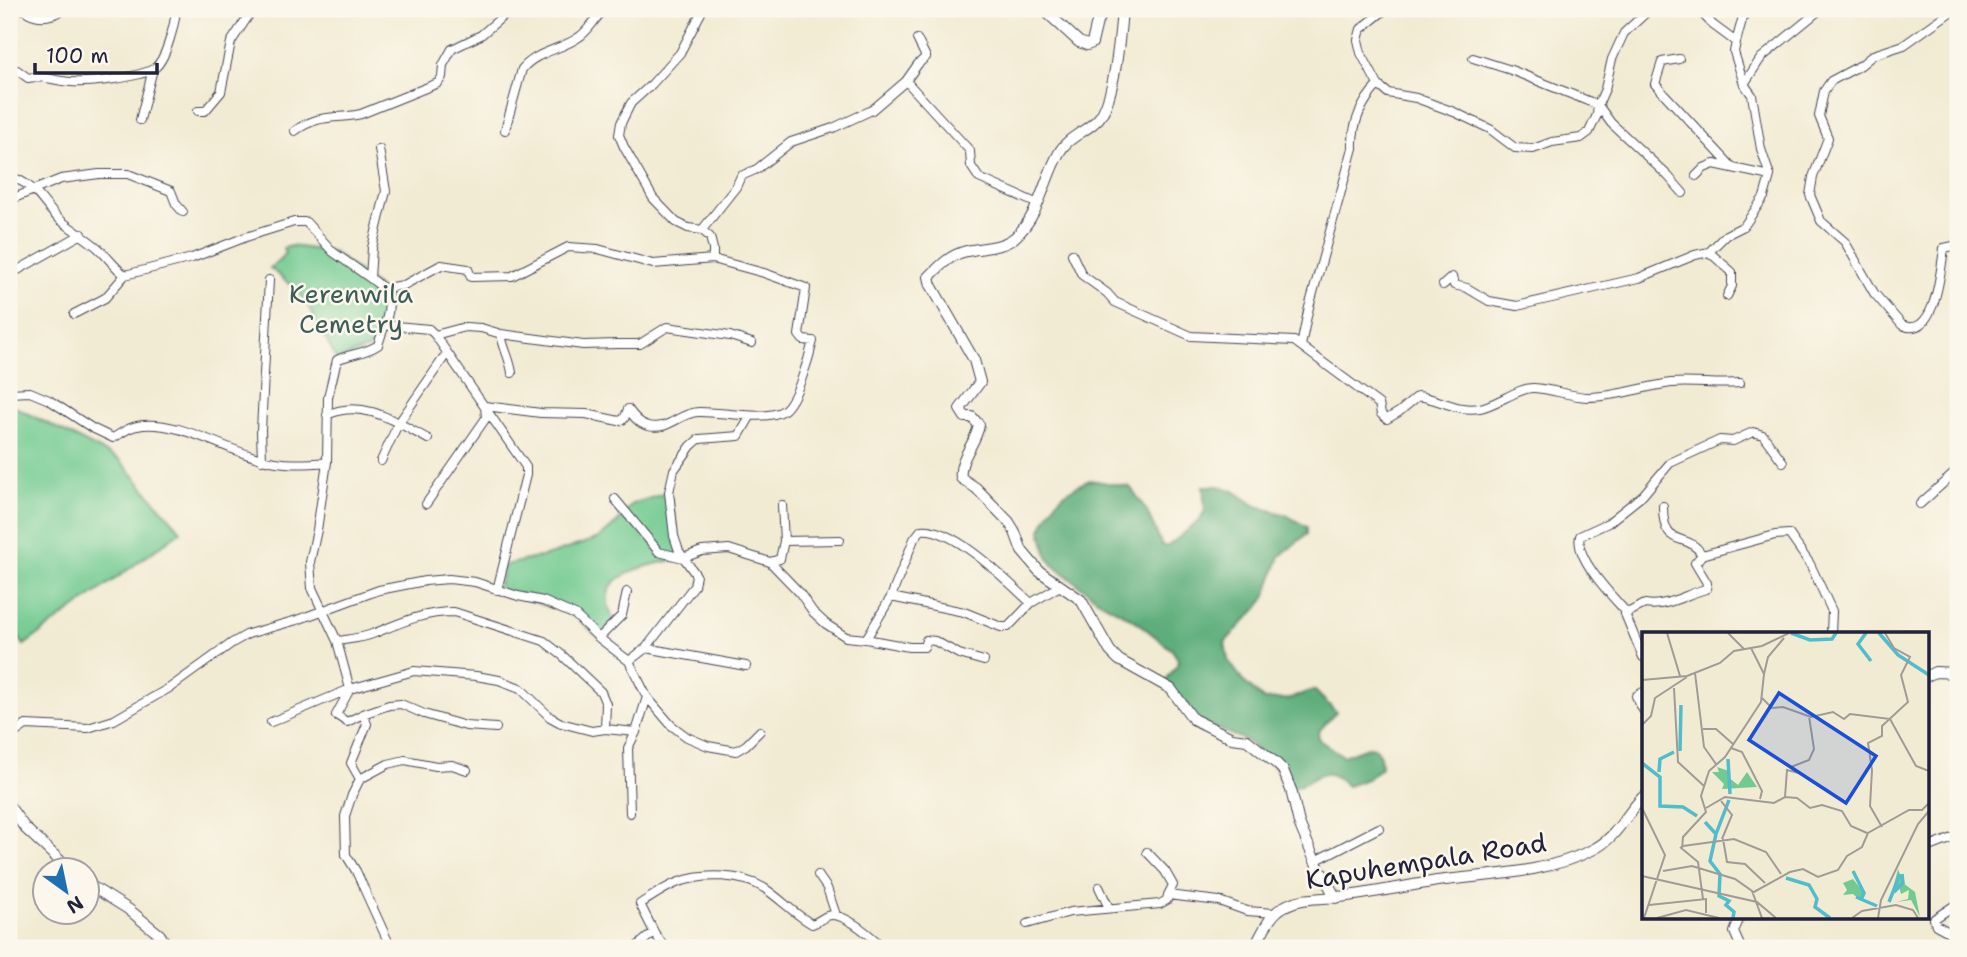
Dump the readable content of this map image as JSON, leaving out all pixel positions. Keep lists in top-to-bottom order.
{
  "streets": {
    "street": ["Kapuhempala Road"]
  },
  "parks": ["Kerenwila Cemetry"],
  "scale_bar": "100 m",
  "north": "bottom right"
}
